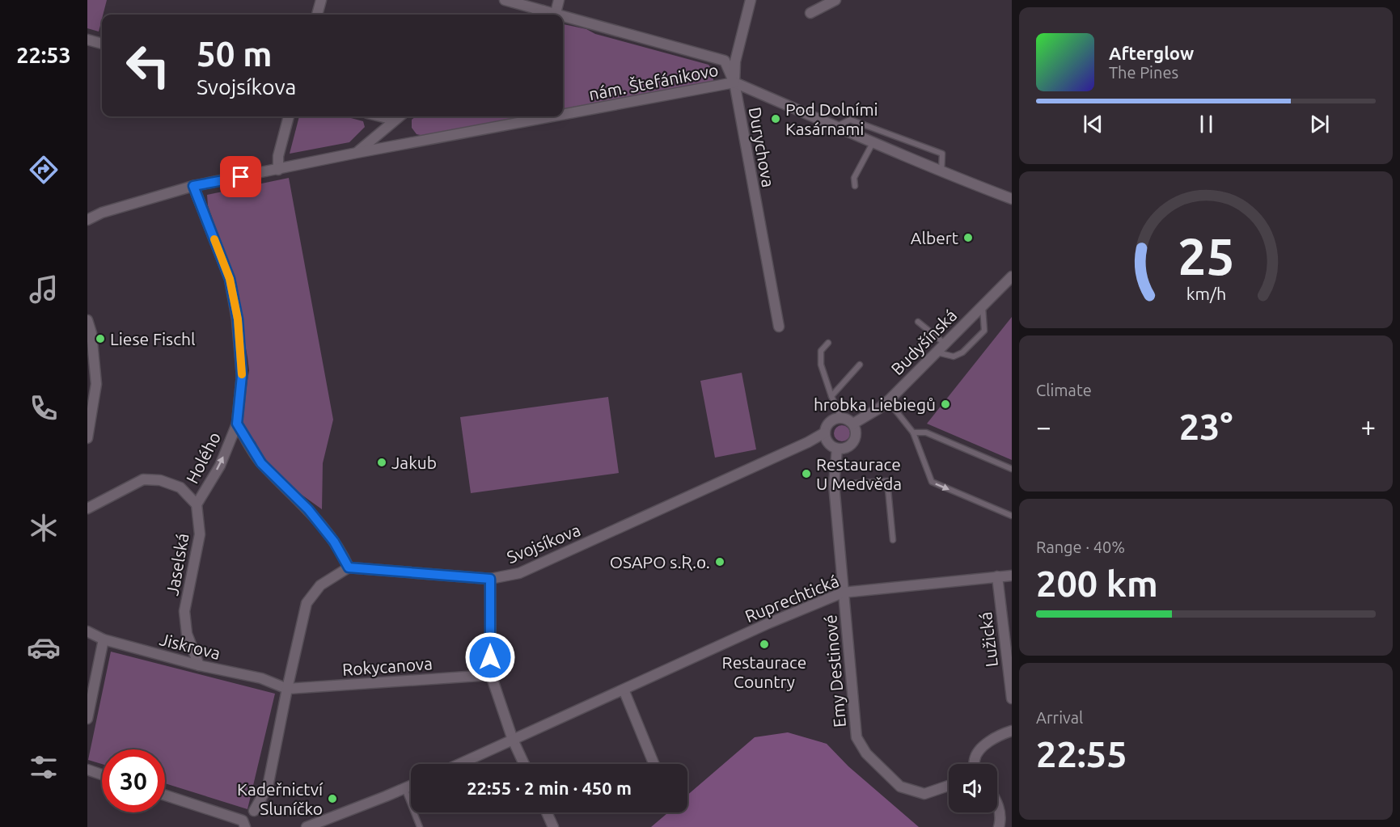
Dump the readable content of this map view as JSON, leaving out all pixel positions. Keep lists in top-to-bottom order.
{
  "streets": {
    "street": [
      "nám. Štefánikovo",
      "Durychova",
      "Budyšínská",
      "Holého",
      "Svojsíkova",
      "Jaselská",
      "Ruprechtická",
      "Lužická",
      "Jiskrova",
      "Rokycanova",
      "Emy Destinové"
    ]
  },
  "crossings": [
    ["nám. Štefánikovo", "Durychova"],
    ["nám. Štefánikovo", "Holého"],
    ["Budyšínská", "Svojsíkova"],
    ["Holého", "Svojsíkova"],
    ["Holého", "Jaselská"],
    ["Jaselská", "Jiskrova"],
    ["Ruprechtická", "Lužická"],
    ["Ruprechtická", "Emy Destinové"],
    ["Jiskrova", "Rokycanova"]
  ],
  "places": [
    "Pod Dolními Kasárnami",
    "Albert",
    "Liese Fischl",
    "hrobka Liebiegů",
    "Jakub",
    "Restaurace U Medvěda",
    "OSAPO s.ʀ.ᴏ.",
    "Restaurace Country",
    "Kadeřnictví Sluníčko"
  ],
  "page": {
    "tabs": "22:53",
    "turn": ["50 m", "Svojsíkova"],
    "song": ["Afterglow", "The Pines"],
    "tile": [
      "Climate",
      ["Range · 40%", "200 km"],
      ["Arrival", "22:55"]
    ],
    "heat": ["−", "23°", "+"],
    "limit": "30",
    "trip": "22:55 · 2 min · 450 m",
    "gauge": ["25", "km/h"]
  }
}
